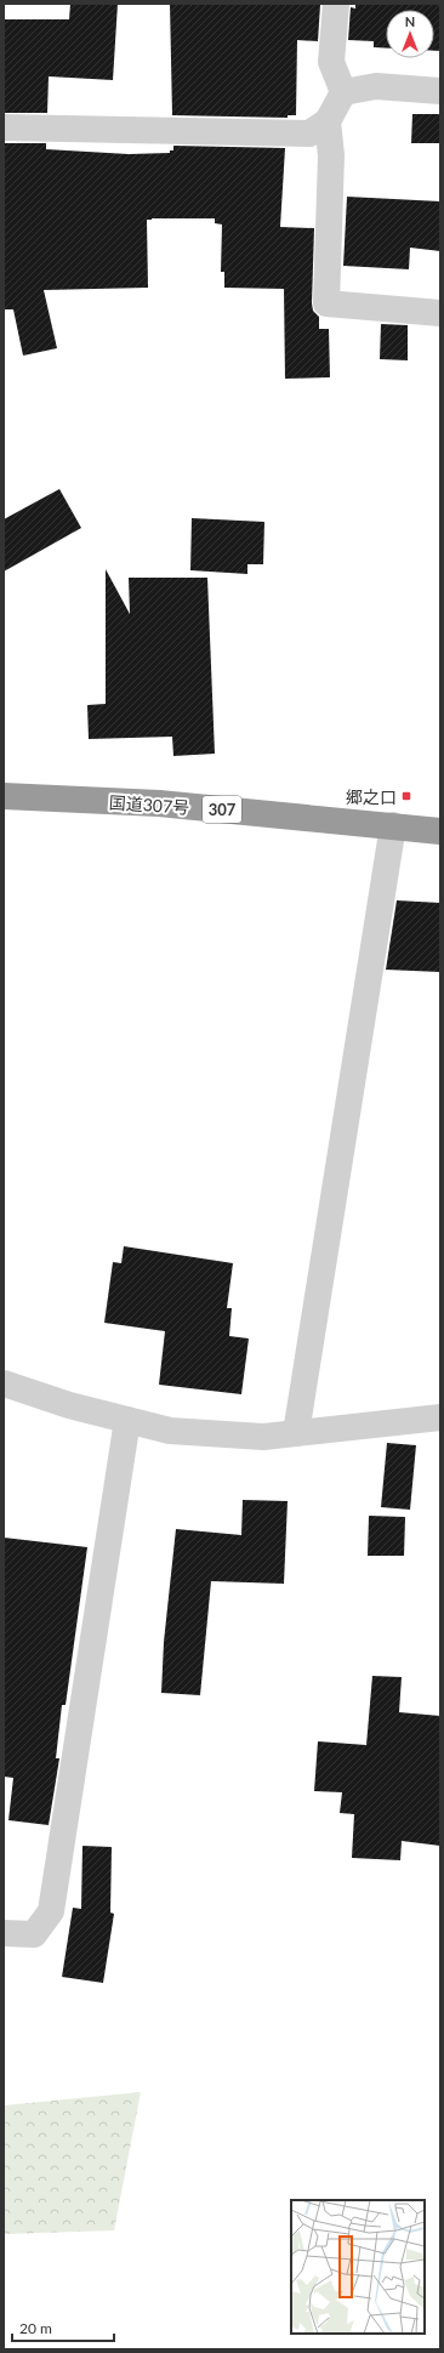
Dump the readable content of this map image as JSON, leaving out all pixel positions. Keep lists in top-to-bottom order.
{
  "streets": {
    "highway": ["国道307号", "307"]
  },
  "places": {
    "transit": ["郷之口"]
  },
  "scale_bar": "20 m",
  "north": "top"
}
